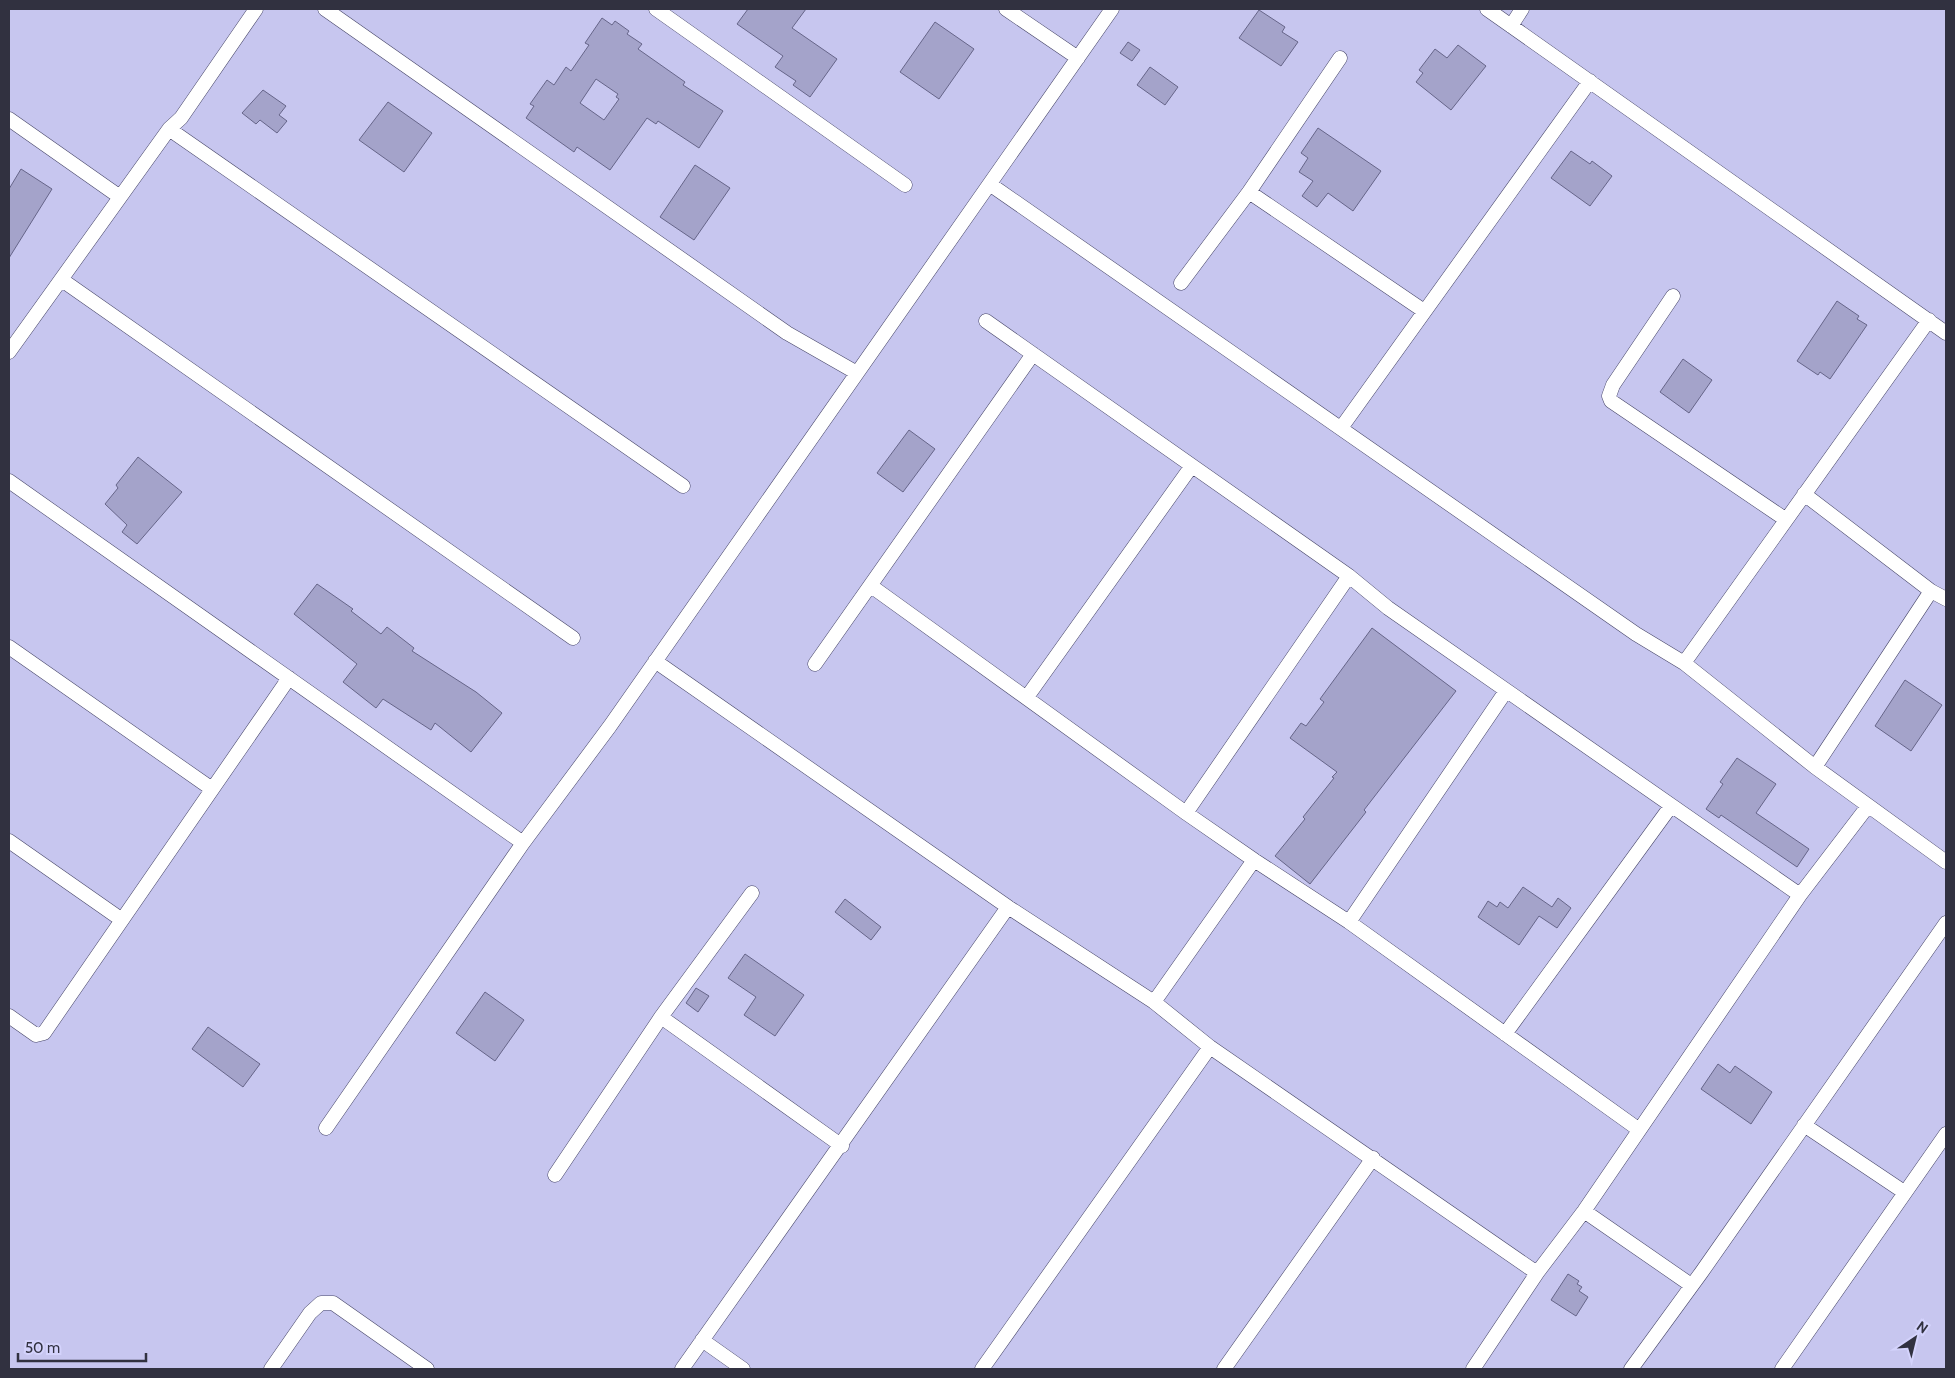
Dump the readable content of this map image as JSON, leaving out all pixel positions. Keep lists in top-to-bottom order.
{
  "scale_bar": "50 m",
  "north": "top right"
}
